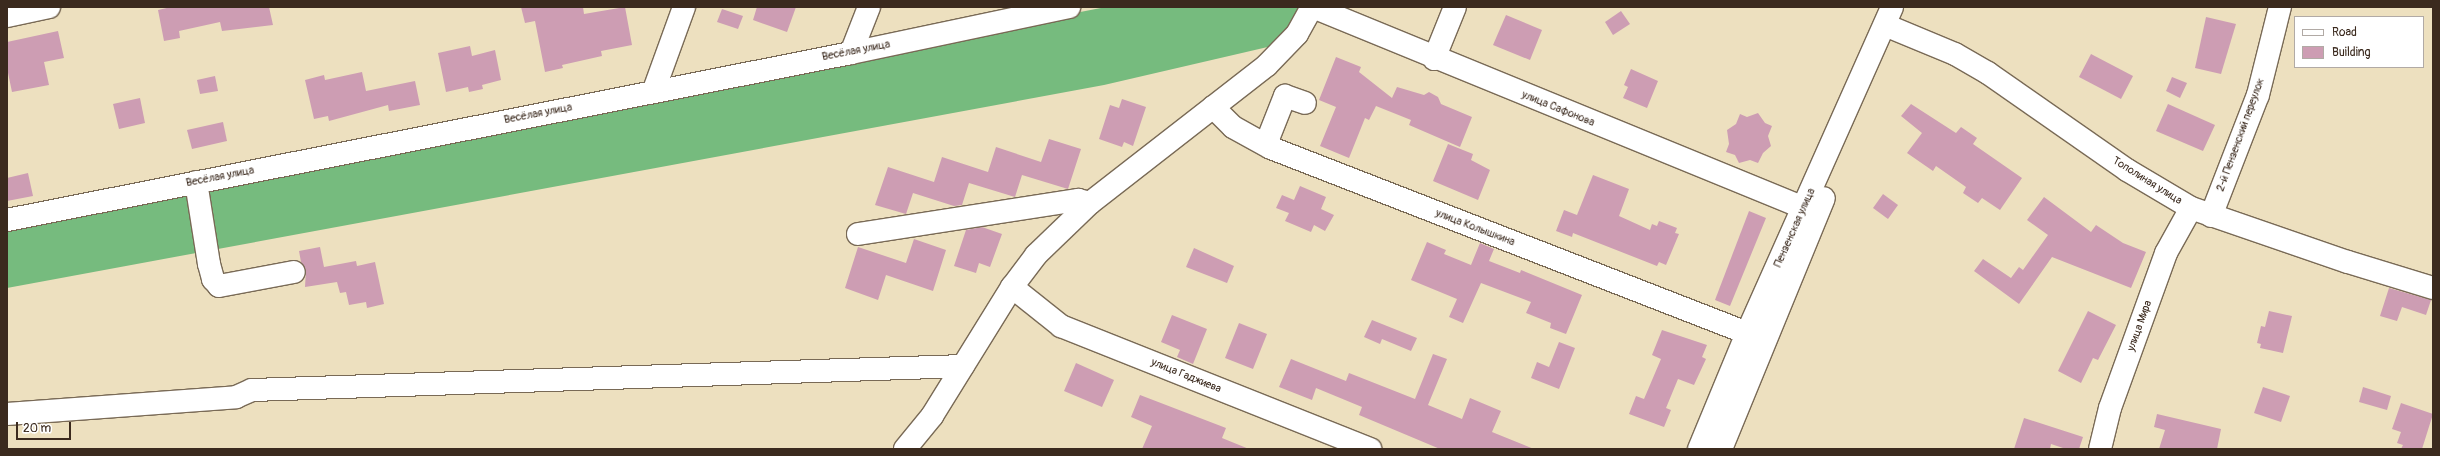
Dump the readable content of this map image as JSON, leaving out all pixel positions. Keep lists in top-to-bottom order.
{
  "streets": {
    "street": [
      "Весёлая улица",
      "улица Сафонова",
      "2-й Пензенский переулок",
      "Тополиная улица",
      "улица Колышкина",
      "Пензенская улица",
      "улица Мира",
      "улица Гаджиева"
    ]
  },
  "crossings": [
    ["улица Сафонова", "Пензенская улица"],
    ["2-й Пензенский переулок", "Тополиная улица"],
    ["Тополиная улица", "Пензенская улица"],
    ["Тополиная улица", "улица Мира"],
    ["улица Колышкина", "Пензенская улица"]
  ],
  "legend": ["Road", "Building"],
  "scale_bar": "20 m"
}
